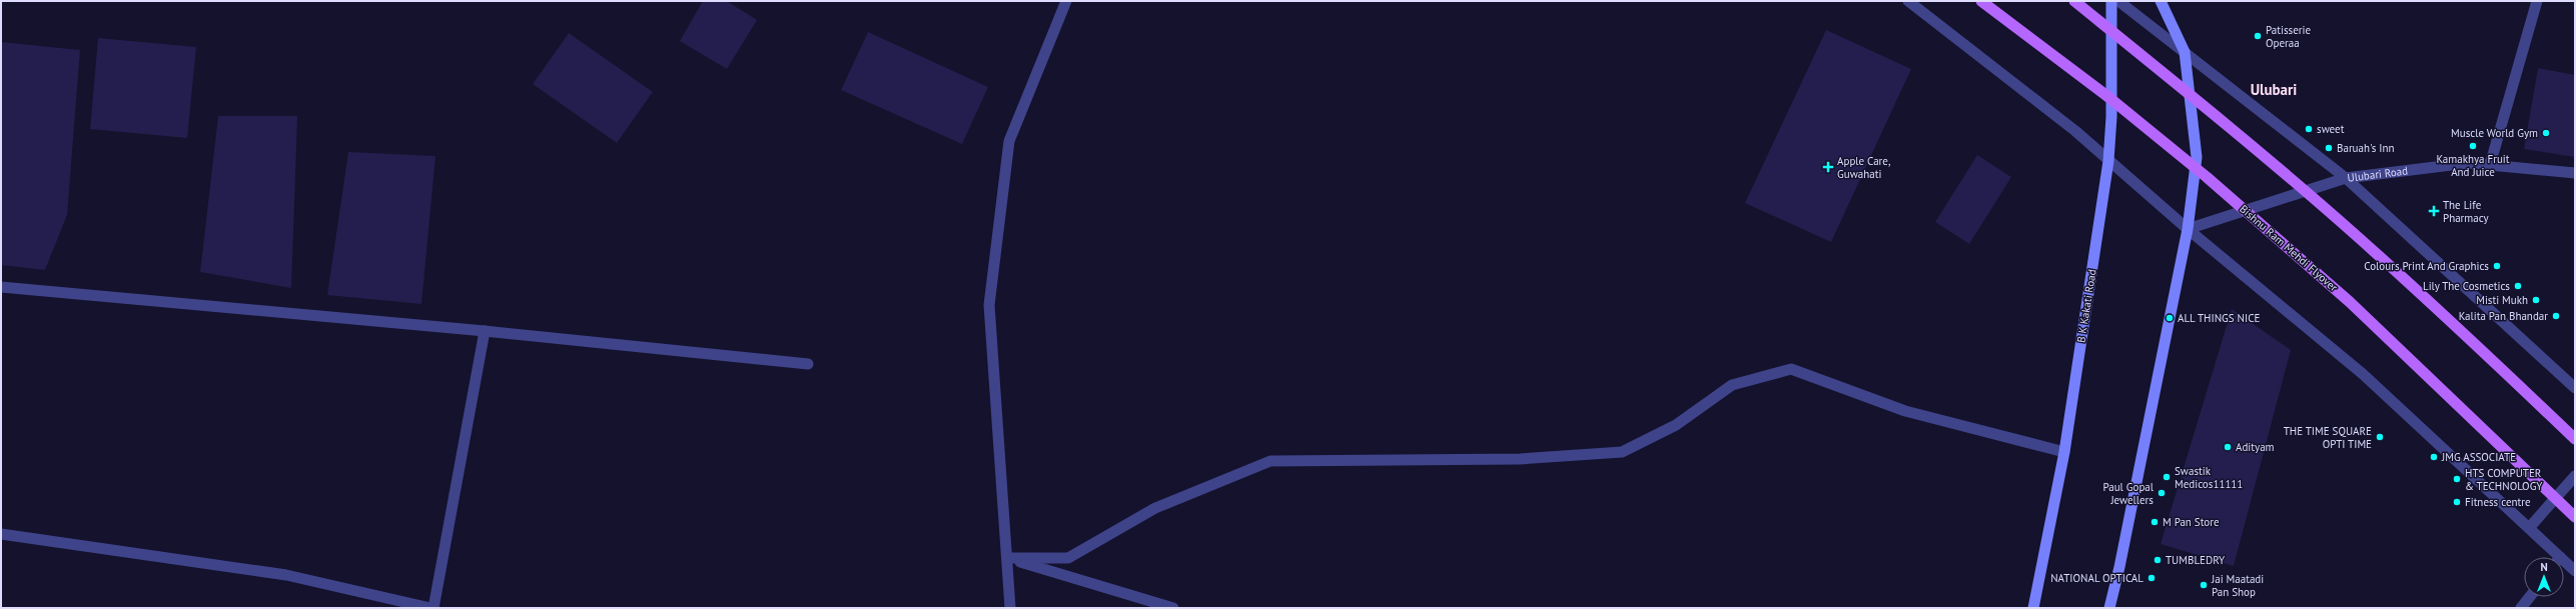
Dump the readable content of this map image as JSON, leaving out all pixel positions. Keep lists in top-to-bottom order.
{
  "streets": {
    "main road": ["Bishnu Ram Mehdi Flyover", "B K Kakati Road"],
    "street": ["Ulubari Road"]
  },
  "districts": ["Ulubari"],
  "places": {
    "other": [
      "Patisserie Operaa",
      "sweet",
      "Muscle World Gym",
      "Kamakhya Fruit And Juice",
      "Baruah's Inn",
      "Colours Print And Graphics",
      "Lily The Cosmetics",
      "Misti Mukh",
      "Kalita Pan Bhandar",
      "ALL THINGS NICE",
      "THE TIME SQUARE OPTI TIME",
      "Adityam",
      "JMG ASSOCIATE",
      "Swastik Medicos11111",
      "HTS COMPUTER & TECHNOLOGY",
      "Paul Gopal Jewellers",
      "Fitness centre",
      "M Pan Store",
      "TUMBLEDRY",
      "NATIONAL OPTICAL",
      "Jai Maatadi Pan Shop"
    ],
    "health": ["Apple Care, Guwahati", "The Life Pharmacy"]
  },
  "north": "top"
}
